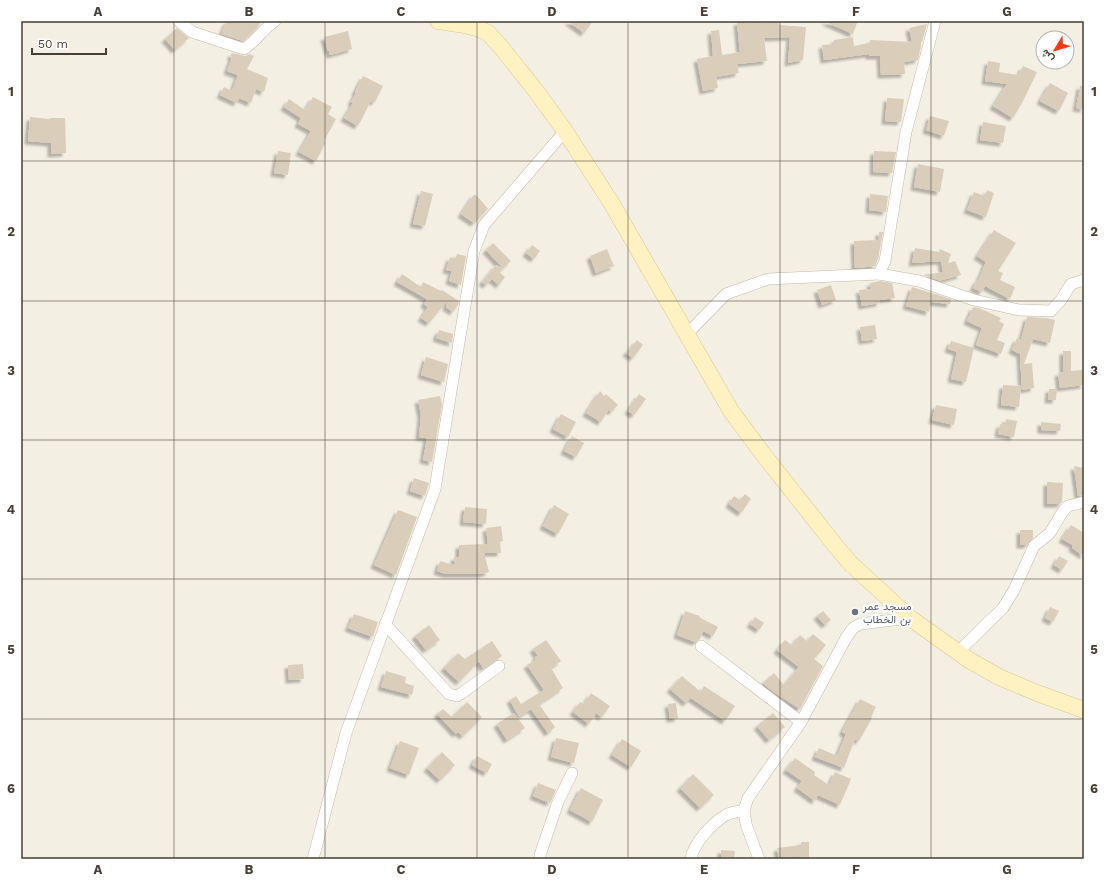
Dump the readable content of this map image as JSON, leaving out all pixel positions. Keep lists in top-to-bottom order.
{
  "places": ["مسجد عمر بن الخطاب"],
  "scale_bar": "50 m",
  "north": "bottom left",
  "grid": {
    "columns": [
      "A",
      "B",
      "C",
      "D",
      "E",
      "F",
      "G"
    ],
    "rows": [
      "1",
      "2",
      "3",
      "4",
      "5",
      "6"
    ]
  }
}
